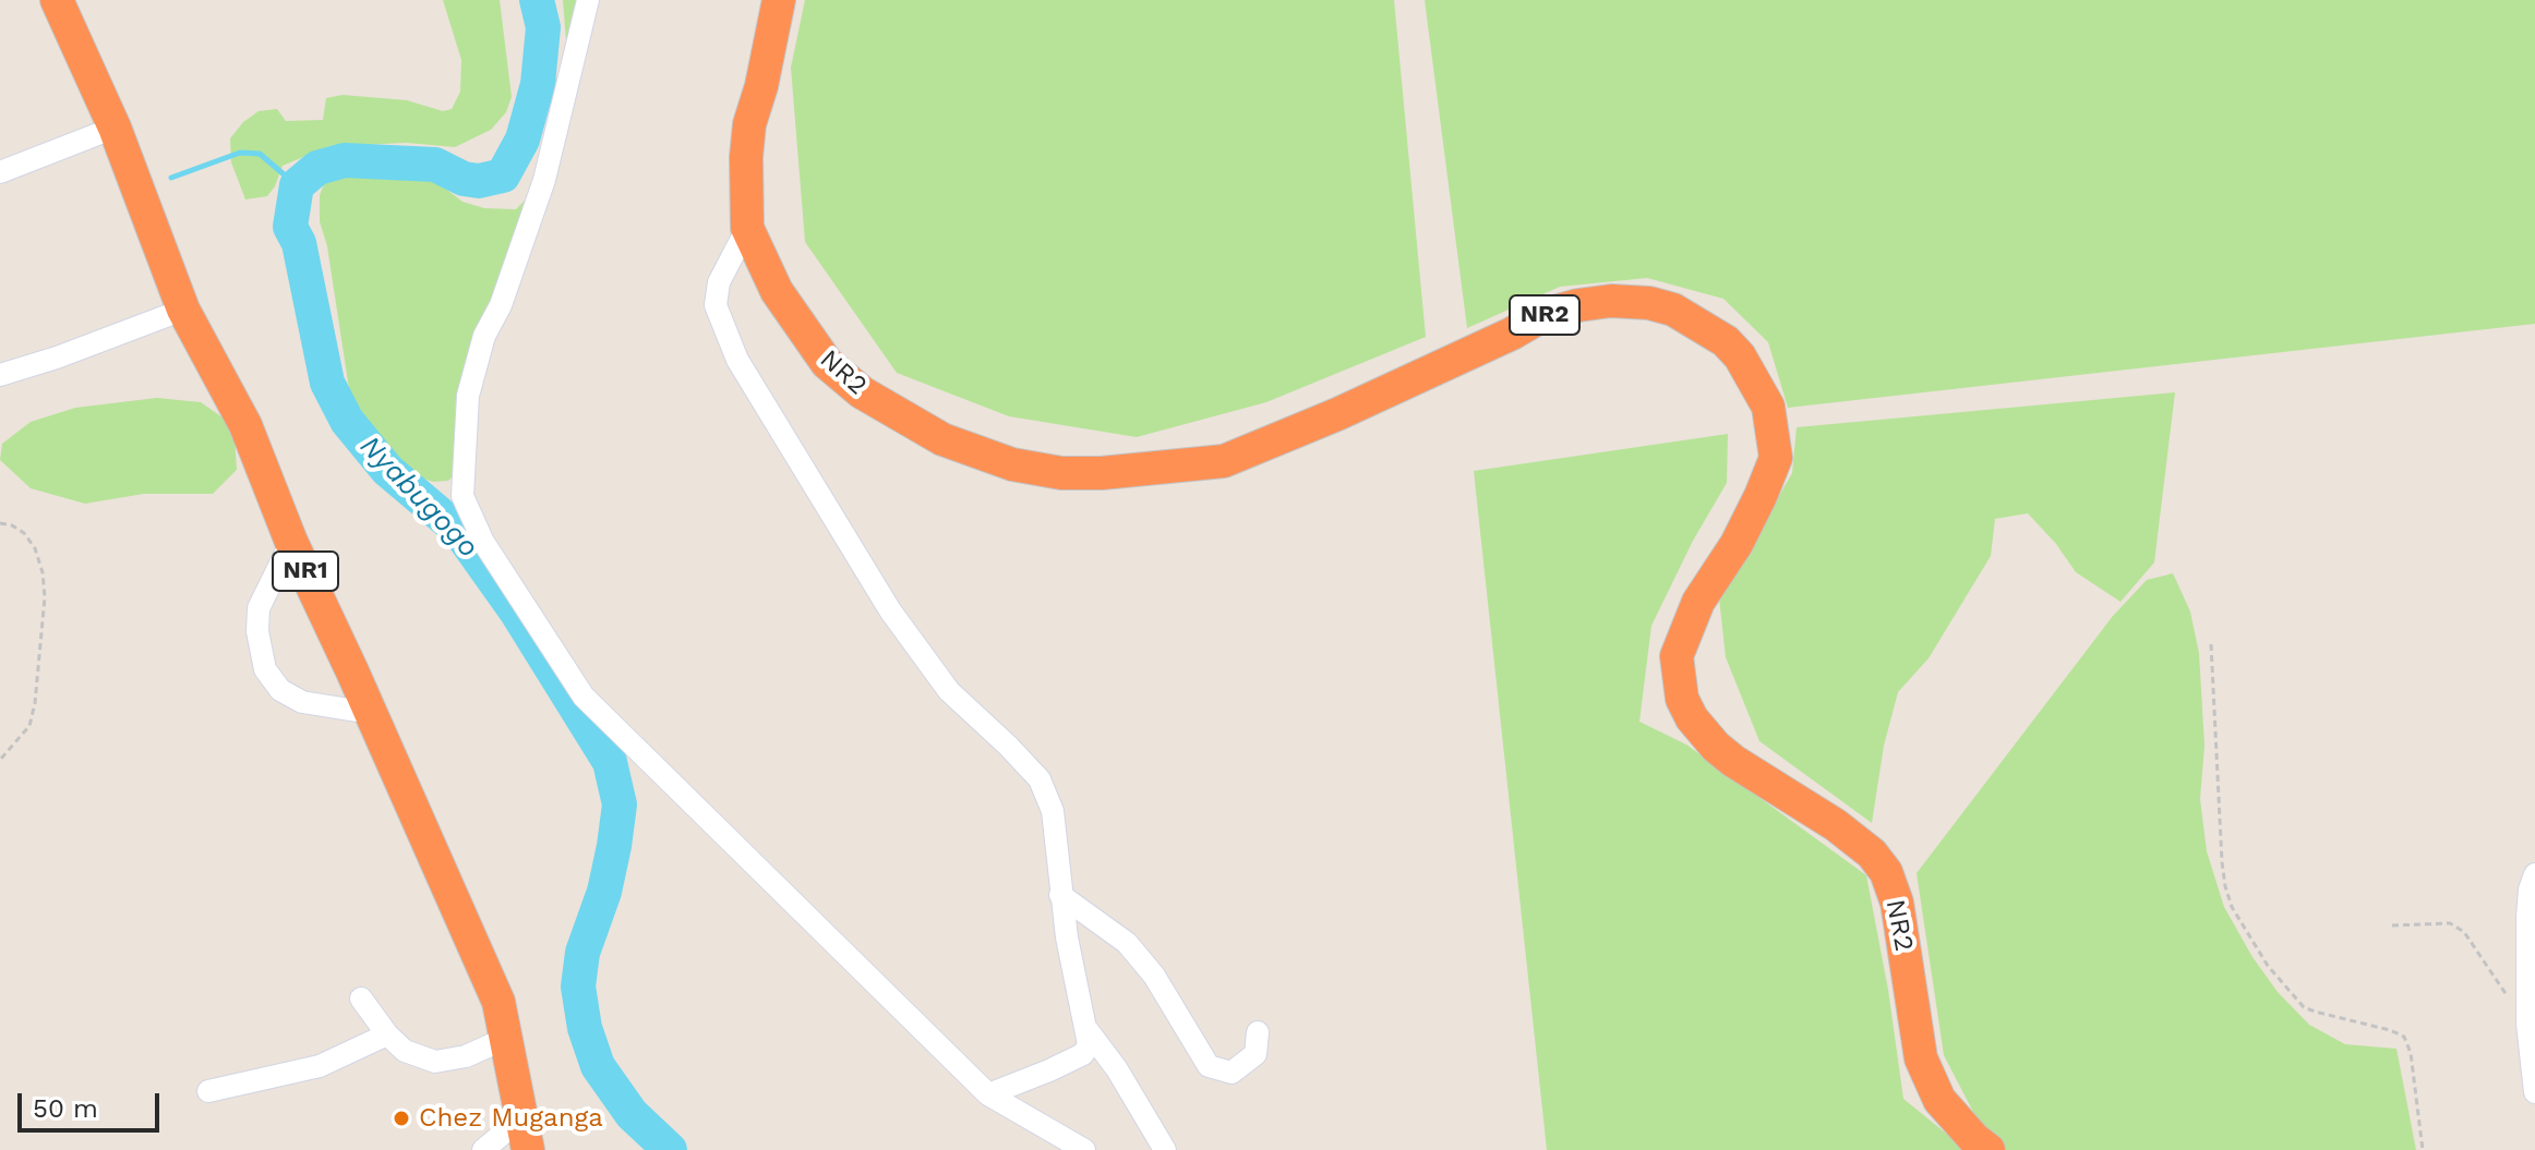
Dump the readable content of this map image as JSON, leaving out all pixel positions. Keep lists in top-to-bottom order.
{
  "streets": {
    "highway": ["NR2", "NR1"]
  },
  "water": ["Nyabugogo"],
  "places": ["Chez Muganga"],
  "scale_bar": "50 m"
}
